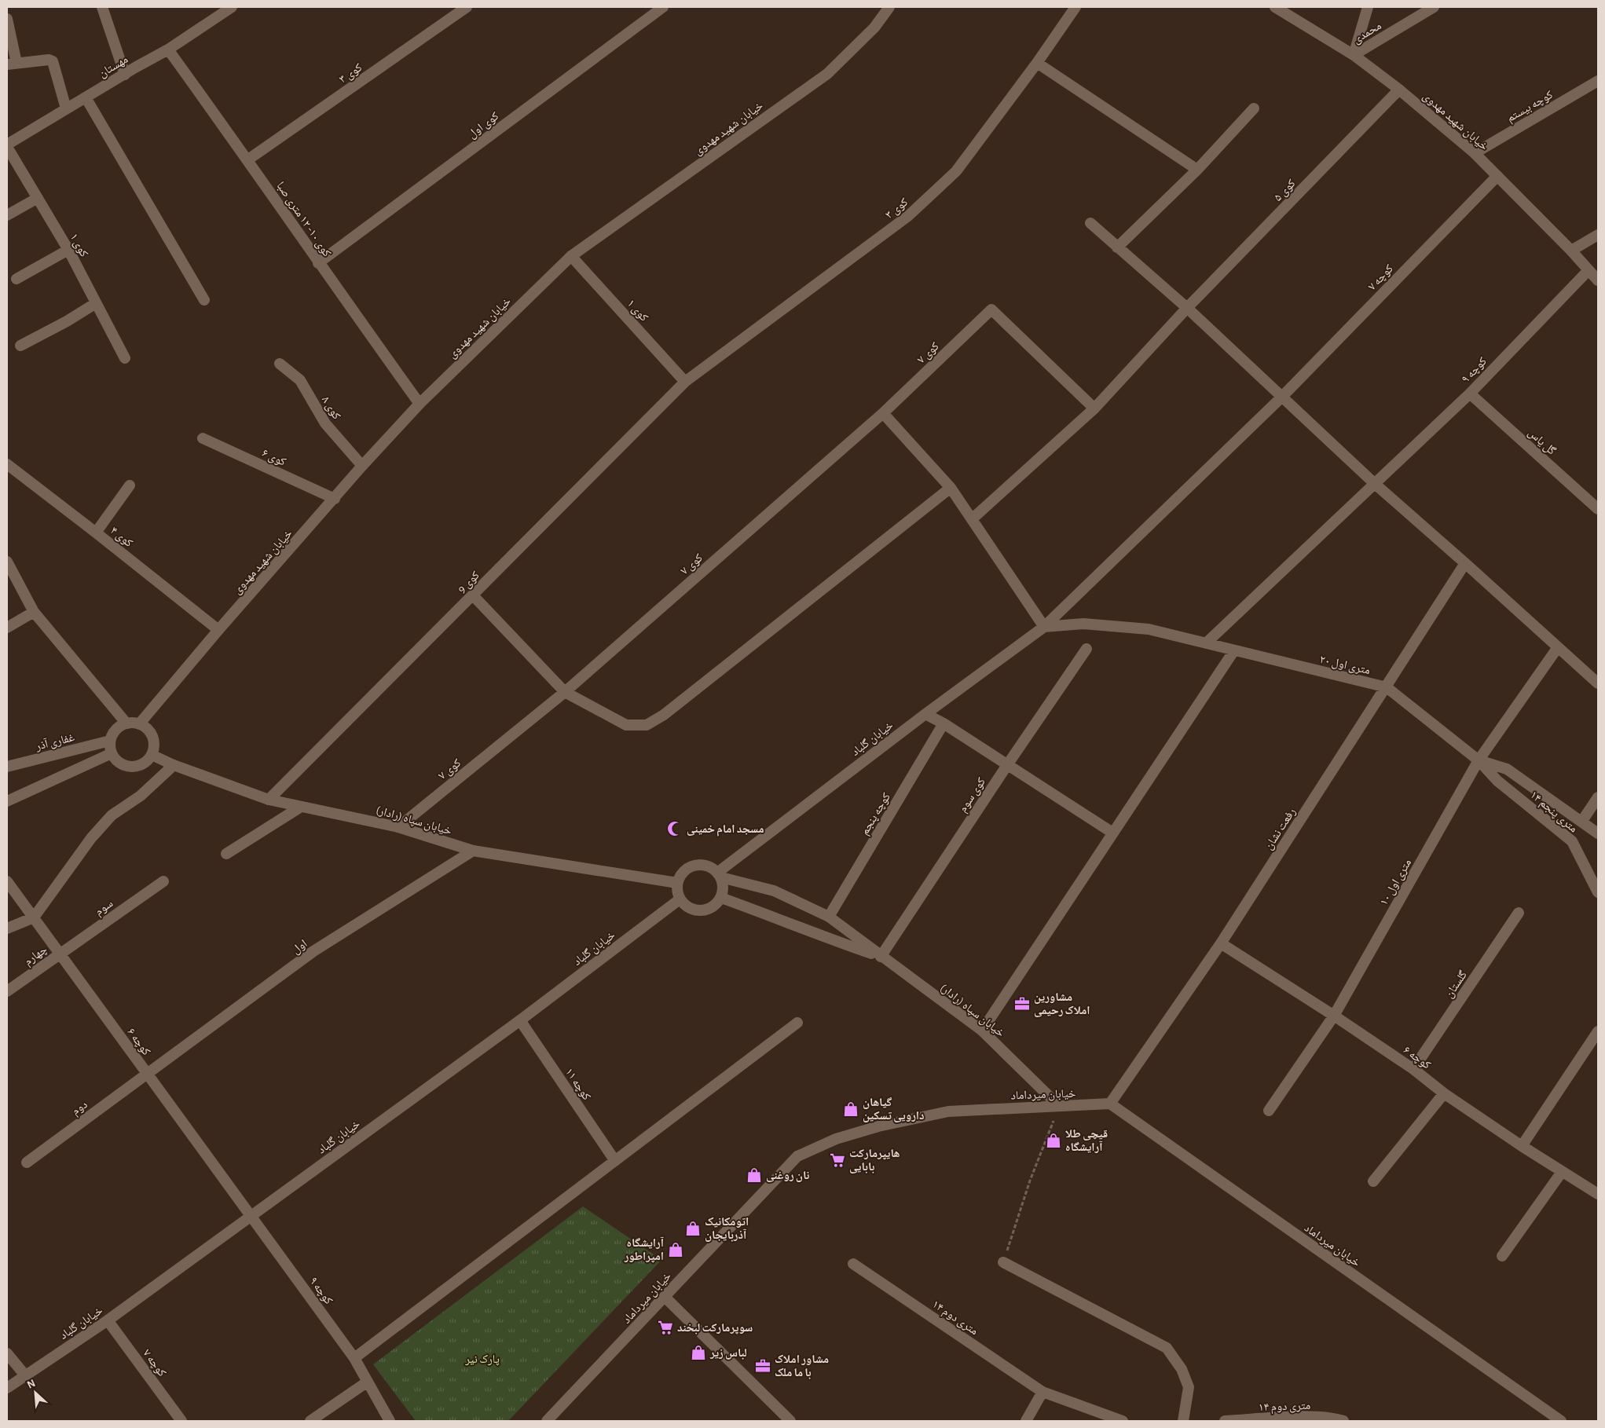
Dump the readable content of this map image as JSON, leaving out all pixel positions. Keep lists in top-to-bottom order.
{
  "streets": {
    "street": [
      "محمدی",
      "مهستان",
      "کوی ۳",
      "کوچه بیستم",
      "خیابان شهید مهدوی",
      "کوی اول",
      "کوی ۵",
      "کوی ۱۰- ۱۲ متری صبا",
      "کوی ۱",
      "کوچه ۷",
      "کوی ۷",
      "کوچه ۹",
      "کوی ۸",
      "گل یاس",
      "کوی ۶",
      "کوی ۴",
      "کوی 9",
      "۲۰ متری اول",
      "خیابان گلباد",
      "غفاری آذر",
      "کوی سوم",
      "۱۴ متری پنجم",
      "کوچه پنجم",
      "خیابان سپاه (رادار)",
      "رفعت نشان",
      "۱۰ متری اول",
      "سوم",
      "اول",
      "چهارم",
      "گلستان",
      "کوچه ۶",
      "کوچه ۱۱",
      "خیابان میرداماد",
      "دوم",
      "۱۴ متری دوم"
    ]
  },
  "crossings": [
    ["محمدی", "خیابان شهید مهدوی"],
    ["مهستان", "کوی ۱۰- ۱۲ متری صبا"],
    ["مهستان", "کوی ۱"],
    ["کوی ۳", "کوی ۱۰- ۱۲ متری صبا"],
    ["کوی ۳", "کوی ۱"],
    ["کوی ۳", "کوی 9"],
    ["کوچه بیستم", "خیابان شهید مهدوی"],
    ["خیابان شهید مهدوی", "کوی ۵"],
    ["خیابان شهید مهدوی", "کوی ۱۰- ۱۲ متری صبا"],
    ["خیابان شهید مهدوی", "کوی ۱"],
    ["خیابان شهید مهدوی", "کوچه ۷"],
    ["خیابان شهید مهدوی", "کوچه ۹"],
    ["خیابان شهید مهدوی", "کوی ۸"],
    ["خیابان شهید مهدوی", "کوی ۶"],
    ["خیابان شهید مهدوی", "کوی ۴"],
    ["خیابان شهید مهدوی", "غفاری آذر"],
    ["خیابان شهید مهدوی", "خیابان سپاه (رادار)"],
    ["کوی اول", "کوی ۱۰- ۱۲ متری صبا"],
    ["کوی ۵", "کوی ۷"],
    ["کوی ۱", "کوی 9"],
    ["کوچه ۷", "۲۰ متری اول"],
    ["کوچه ۷", "خیابان گلباد"],
    ["کوی ۷", "خیابان سپاه (رادار)"],
    ["کوچه ۹", "گل یاس"],
    ["کوچه ۹", "۲۰ متری اول"],
    ["کوچه ۹", "خیابان گلباد"],
    ["کوچه ۹", "کوچه ۶"],
    ["کوی 9", "خیابان سپاه (رادار)"],
    ["۲۰ متری اول", "خیابان گلباد"],
    ["۲۰ متری اول", "۱۴ متری پنجم"],
    ["۲۰ متری اول", "رفعت نشان"],
    ["۲۰ متری اول", "۱۰ متری اول"],
    ["خیابان گلباد", "خیابان سپاه (رادار)"],
    ["خیابان گلباد", "کوچه ۶"],
    ["خیابان گلباد", "کوچه ۱۱"],
    ["غفاری آذر", "خیابان سپاه (رادار)"],
    ["کوی سوم", "خیابان سپاه (رادار)"],
    ["۱۴ متری پنجم", "۱۰ متری اول"],
    ["کوچه پنجم", "خیابان سپاه (رادار)"],
    ["خیابان سپاه (رادار)", "اول"],
    ["خیابان سپاه (رادار)", "خیابان میرداماد"],
    ["رفعت نشان", "کوچه ۶"],
    ["رفعت نشان", "خیابان میرداماد"],
    ["۱۰ متری اول", "کوچه ۶"],
    ["سوم", "چهارم"],
    ["سوم", "کوچه ۶"],
    ["اول", "کوچه ۶"],
    ["اول", "دوم"],
    ["چهارم", "کوچه ۶"],
    ["گلستان", "کوچه ۶"],
    ["کوچه ۶", "دوم"]
  ],
  "parks": ["پارک نیر"],
  "places": {
    "mosque": ["مسجد امام خمینی"],
    "office": ["مشاورین املاک رحیمی", "مشاور املاک با ما ملک"],
    "shop": [
      "گیاهان دارویی تسکین",
      "قیچی طلا آرایشگاه",
      "نان روغنی",
      "اتومکانیک آذربایجان",
      "آرایشگاه امپراطور",
      "لباس زیر"
    ],
    "supermarket": ["هایپرمارکت بابایی", "سوپرمارکت لبخند"]
  },
  "north": "top left"
}
